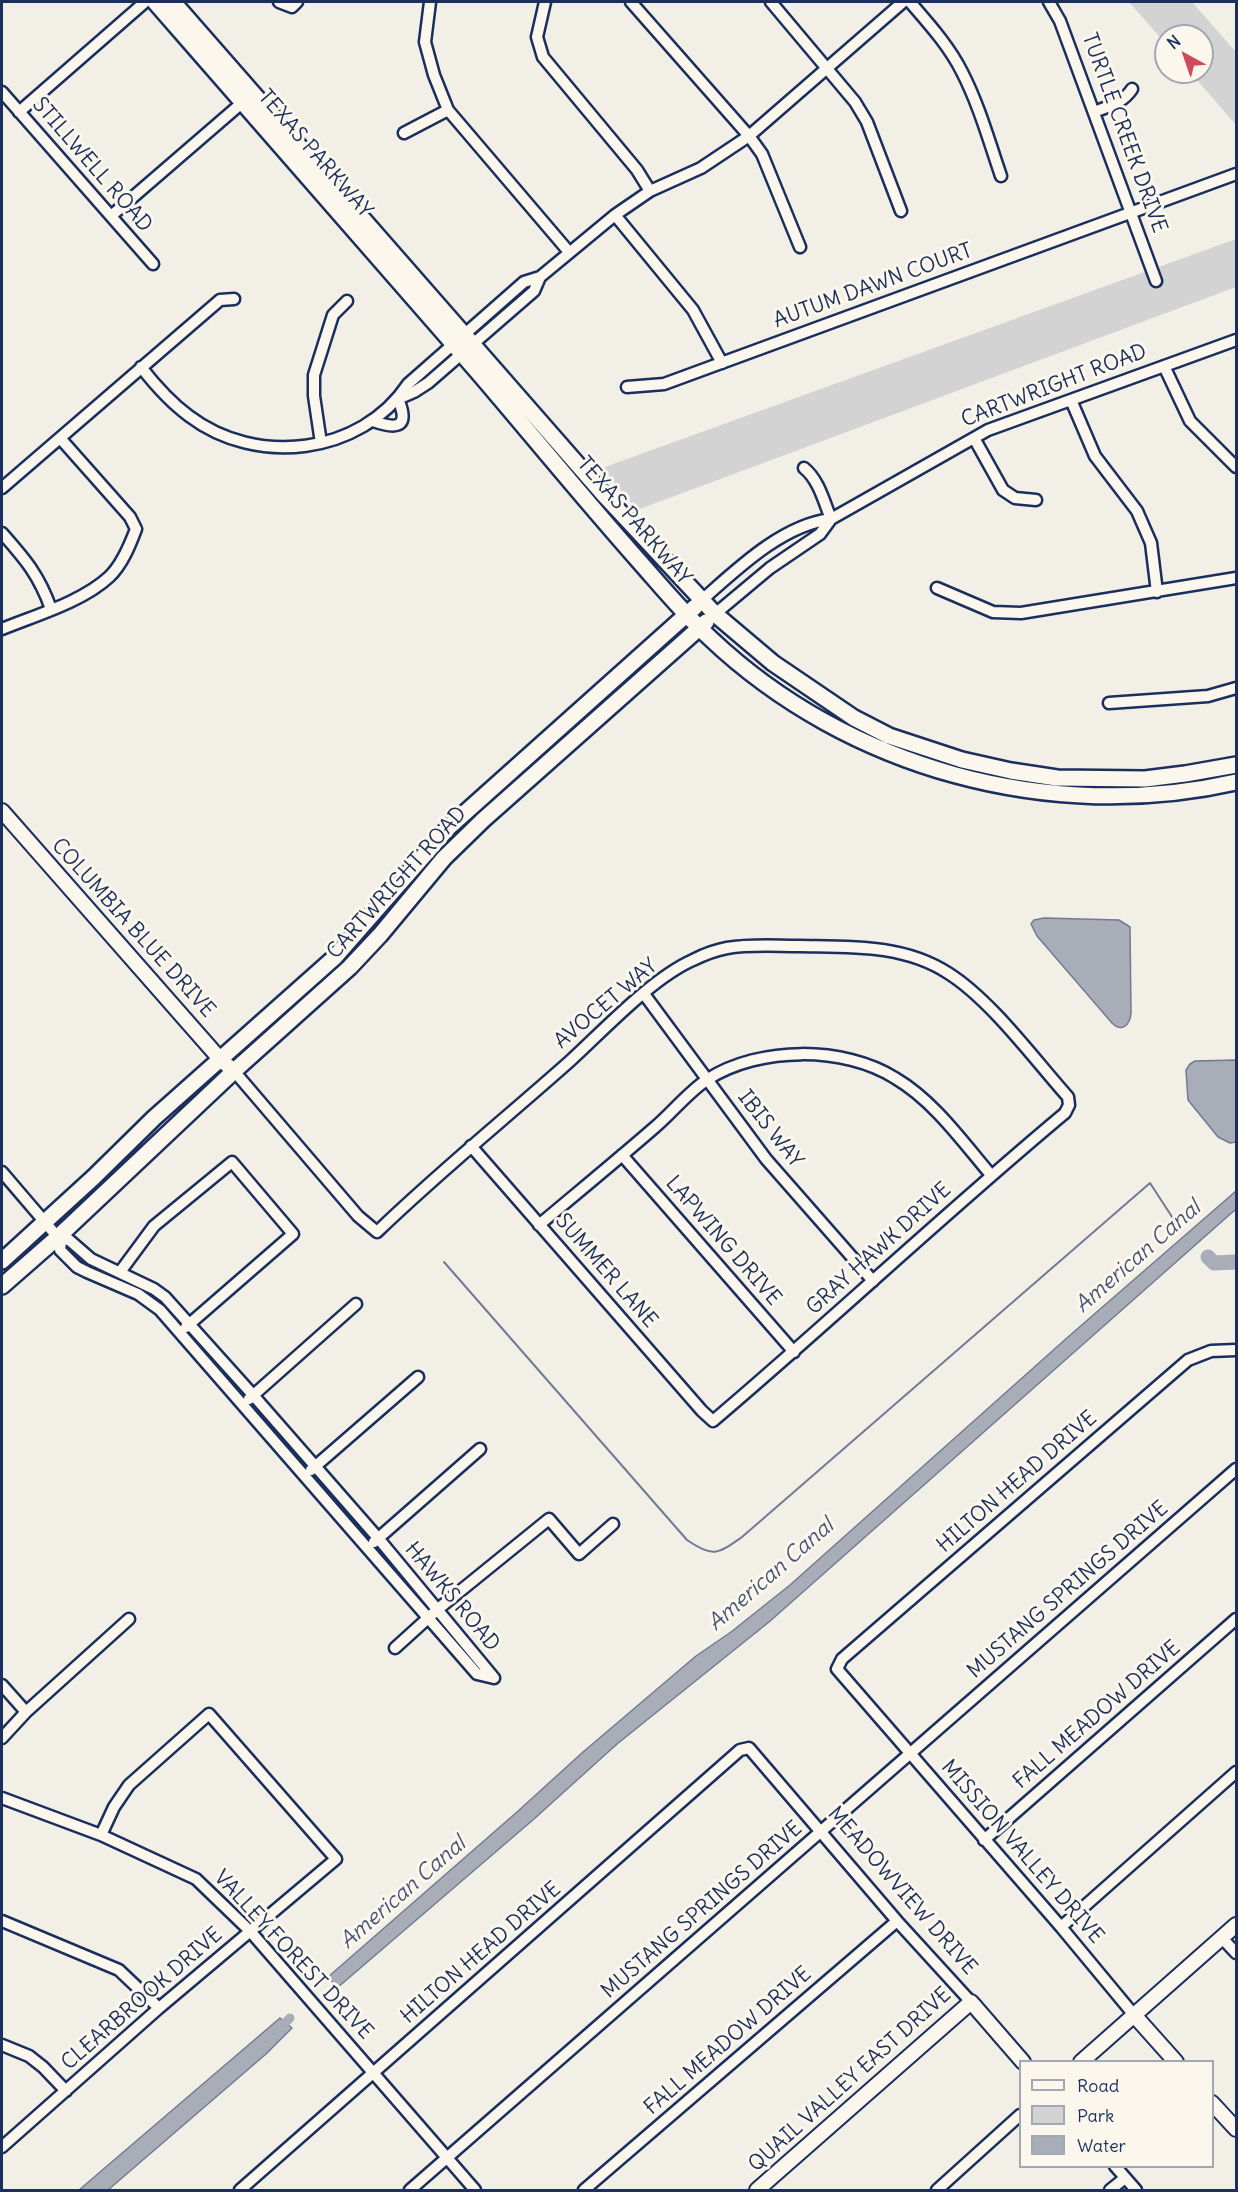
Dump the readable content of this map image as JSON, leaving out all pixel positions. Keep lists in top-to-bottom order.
{
  "streets": {
    "main road": ["TEXAS PARKWAY", "CARTWRIGHT ROAD"],
    "street": [
      "TURTLE CREEK DRIVE",
      "STILLWELL ROAD",
      "AUTUM DAWN COURT",
      "COLUMBIA BLUE DRIVE",
      "AVOCET WAY",
      "IBIS WAY",
      "LAPWING DRIVE",
      "GRAY HAWK DRIVE",
      "SUMMER LANE",
      "HILTON HEAD DRIVE",
      "MUSTANG SPRINGS DRIVE",
      "HAWKS ROAD",
      "FALL MEADOW DRIVE",
      "MISSION VALLEY DRIVE",
      "MEADOWVIEW DRIVE",
      "VALLEY FOREST DRIVE",
      "CLEARBROOK DRIVE",
      "QUAIL VALLEY EAST DRIVE"
    ]
  },
  "crossings": [
    ["TURTLE CREEK DRIVE", "AUTUM DAWN COURT"],
    ["TEXAS PARKWAY", "CARTWRIGHT ROAD"],
    ["CARTWRIGHT ROAD", "COLUMBIA BLUE DRIVE"],
    ["CARTWRIGHT ROAD", "AVOCET WAY"],
    ["CARTWRIGHT ROAD", "HAWKS ROAD"],
    ["COLUMBIA BLUE DRIVE", "AVOCET WAY"],
    ["AVOCET WAY", "IBIS WAY"],
    ["AVOCET WAY", "GRAY HAWK DRIVE"],
    ["AVOCET WAY", "SUMMER LANE"],
    ["IBIS WAY", "GRAY HAWK DRIVE"],
    ["LAPWING DRIVE", "GRAY HAWK DRIVE"],
    ["GRAY HAWK DRIVE", "SUMMER LANE"],
    ["HILTON HEAD DRIVE", "MISSION VALLEY DRIVE"],
    ["HILTON HEAD DRIVE", "MEADOWVIEW DRIVE"],
    ["HILTON HEAD DRIVE", "VALLEY FOREST DRIVE"],
    ["MUSTANG SPRINGS DRIVE", "MISSION VALLEY DRIVE"],
    ["MUSTANG SPRINGS DRIVE", "MEADOWVIEW DRIVE"],
    ["MUSTANG SPRINGS DRIVE", "VALLEY FOREST DRIVE"],
    ["FALL MEADOW DRIVE", "MISSION VALLEY DRIVE"],
    ["FALL MEADOW DRIVE", "MEADOWVIEW DRIVE"],
    ["MEADOWVIEW DRIVE", "QUAIL VALLEY EAST DRIVE"],
    ["VALLEY FOREST DRIVE", "CLEARBROOK DRIVE"]
  ],
  "water": ["American Canal"],
  "legend": ["Road", "Park", "Water"],
  "north": "top left"
}
